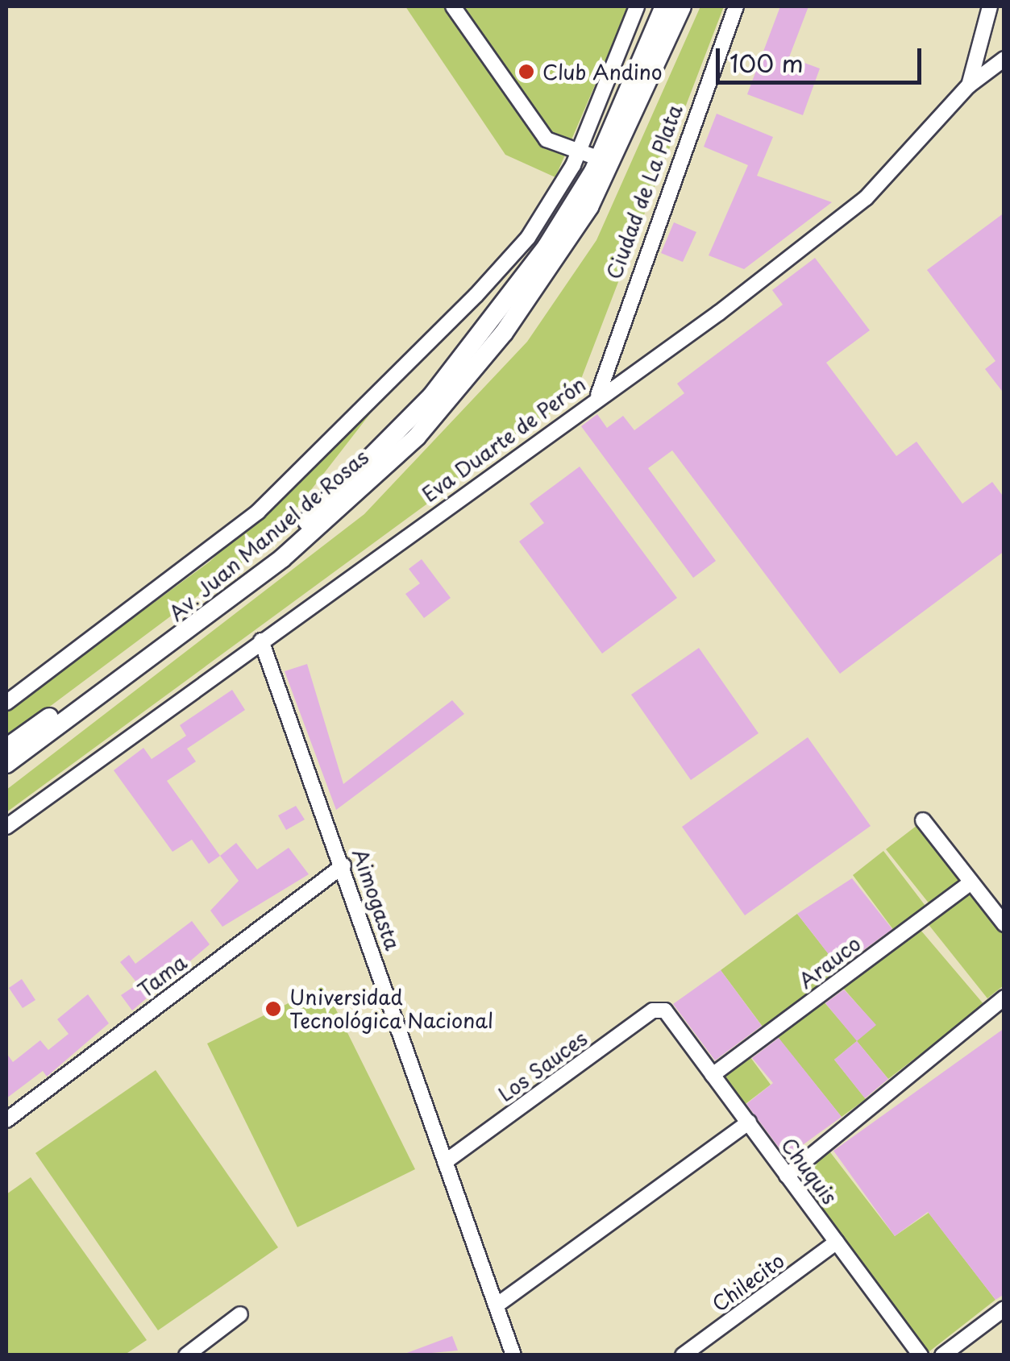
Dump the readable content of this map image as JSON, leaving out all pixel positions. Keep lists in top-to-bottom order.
{
  "streets": {
    "main road": ["Av. Juan Manuel de Rosas"],
    "street": [
      "Ciudad de La Plata",
      "Eva Duarte de Perón",
      "Aimogasta",
      "Arauco",
      "Tama",
      "Los Sauces",
      "Chuquis",
      "Chilecito"
    ]
  },
  "crossings": [
    ["Ciudad de La Plata", "Eva Duarte de Perón"],
    ["Eva Duarte de Perón", "Aimogasta"],
    ["Aimogasta", "Tama"],
    ["Aimogasta", "Los Sauces"],
    ["Arauco", "Chuquis"],
    ["Los Sauces", "Chuquis"],
    ["Chuquis", "Chilecito"]
  ],
  "places": ["Club Andino", "Universidad Tecnológica Nacional"],
  "scale_bar": "100 m"
}
